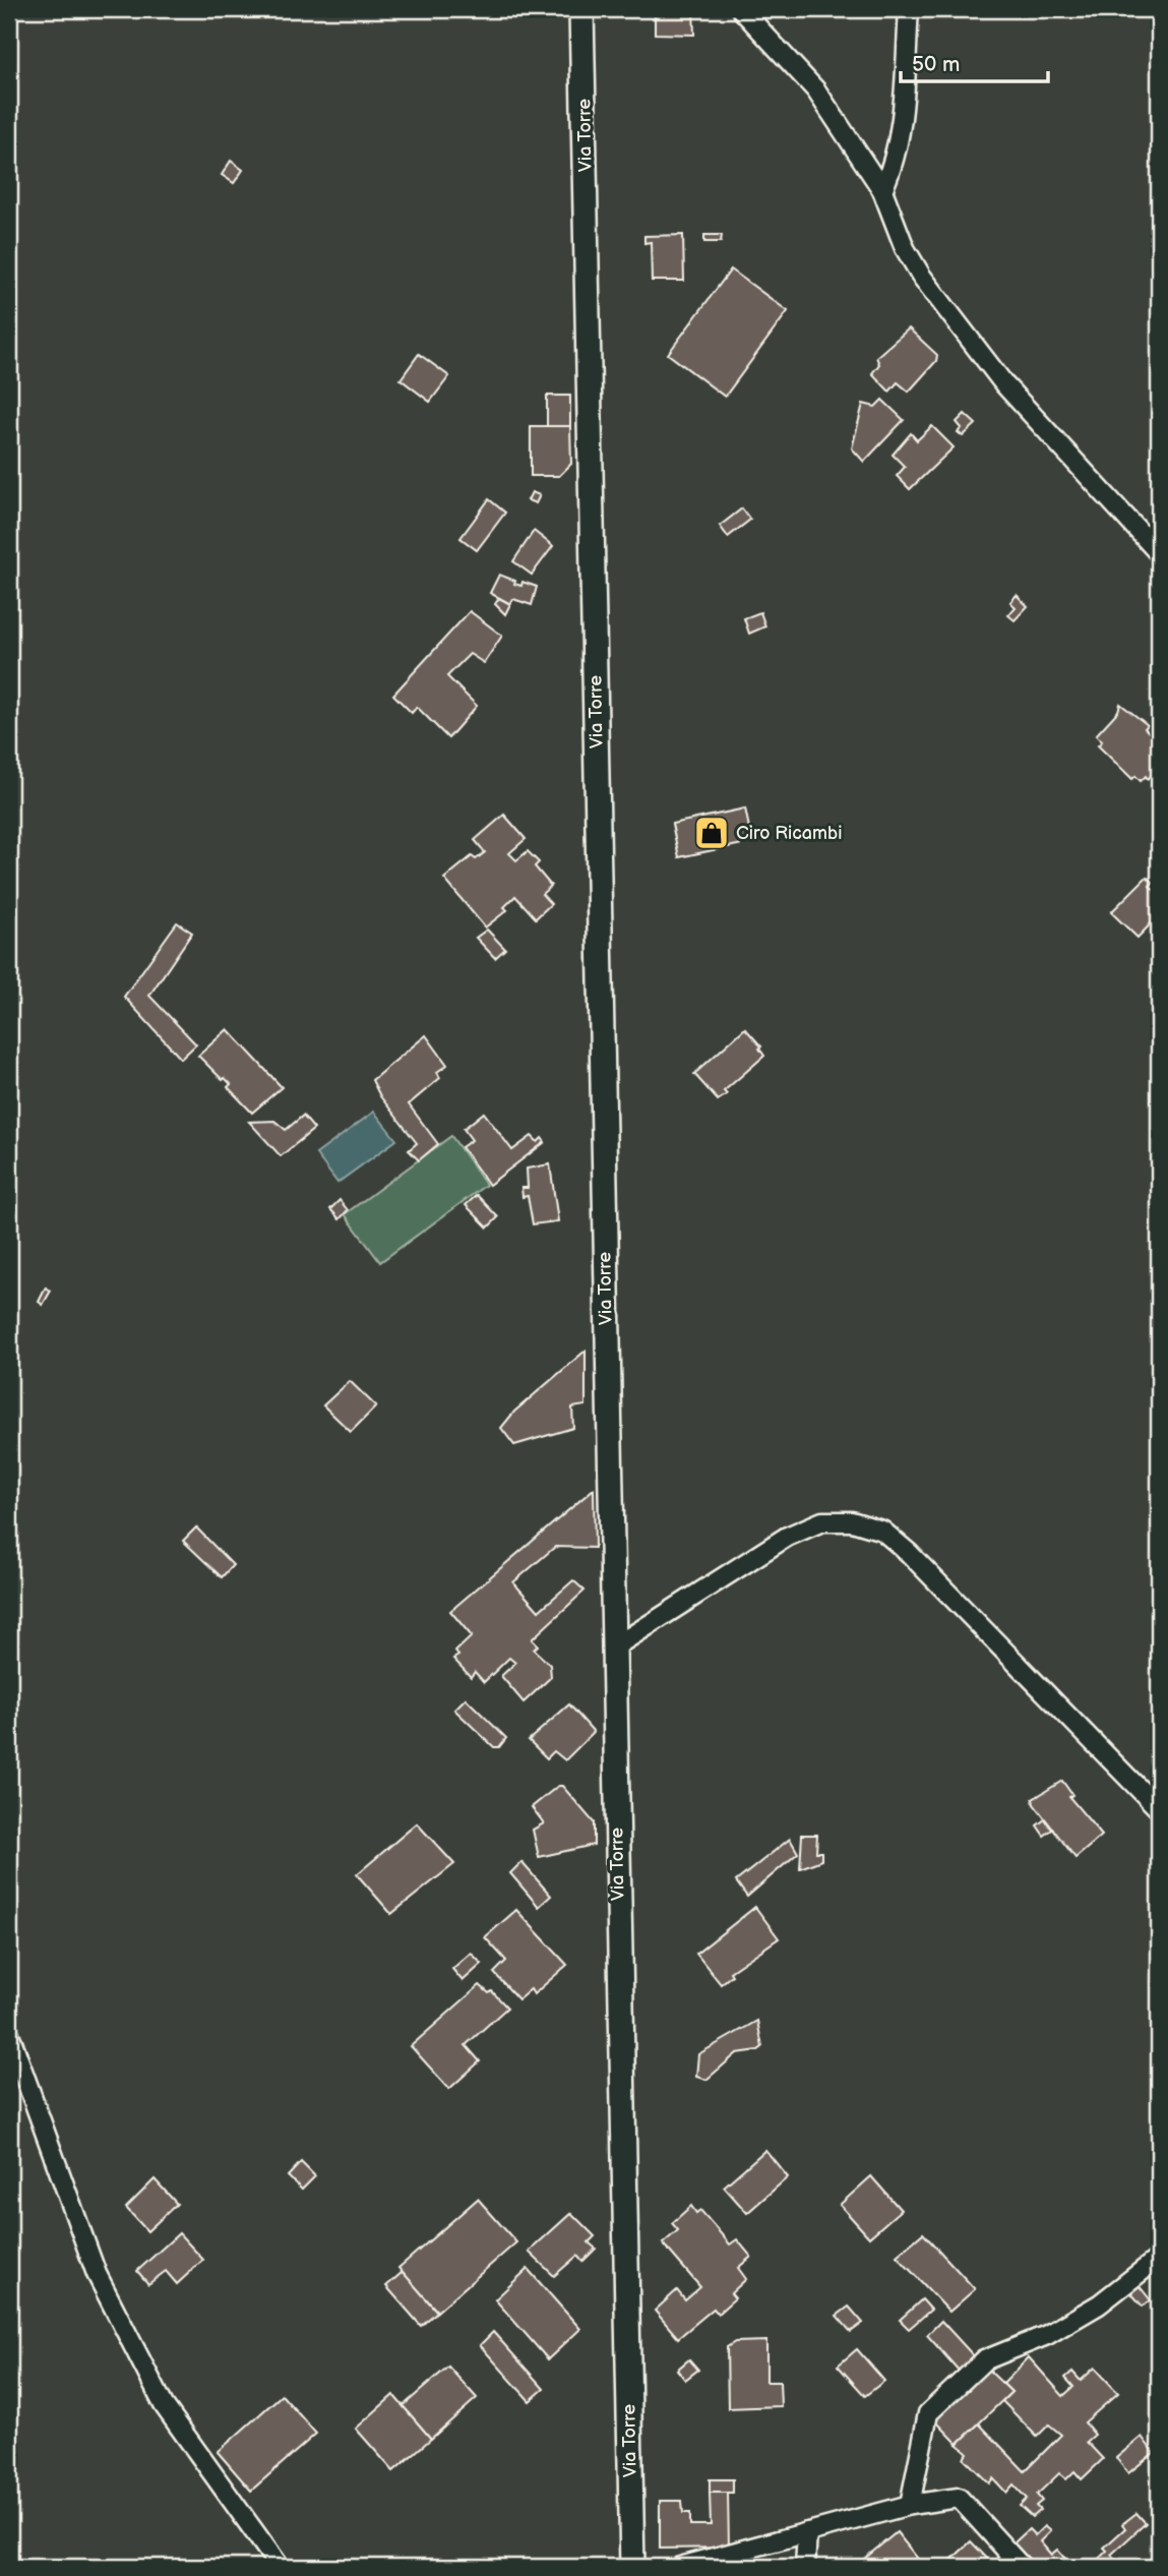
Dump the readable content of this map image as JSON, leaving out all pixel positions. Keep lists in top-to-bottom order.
{
  "streets": {
    "main road": ["Via Torre"]
  },
  "places": {
    "shop": ["Ciro Ricambi"]
  },
  "scale_bar": "50 m"
}
